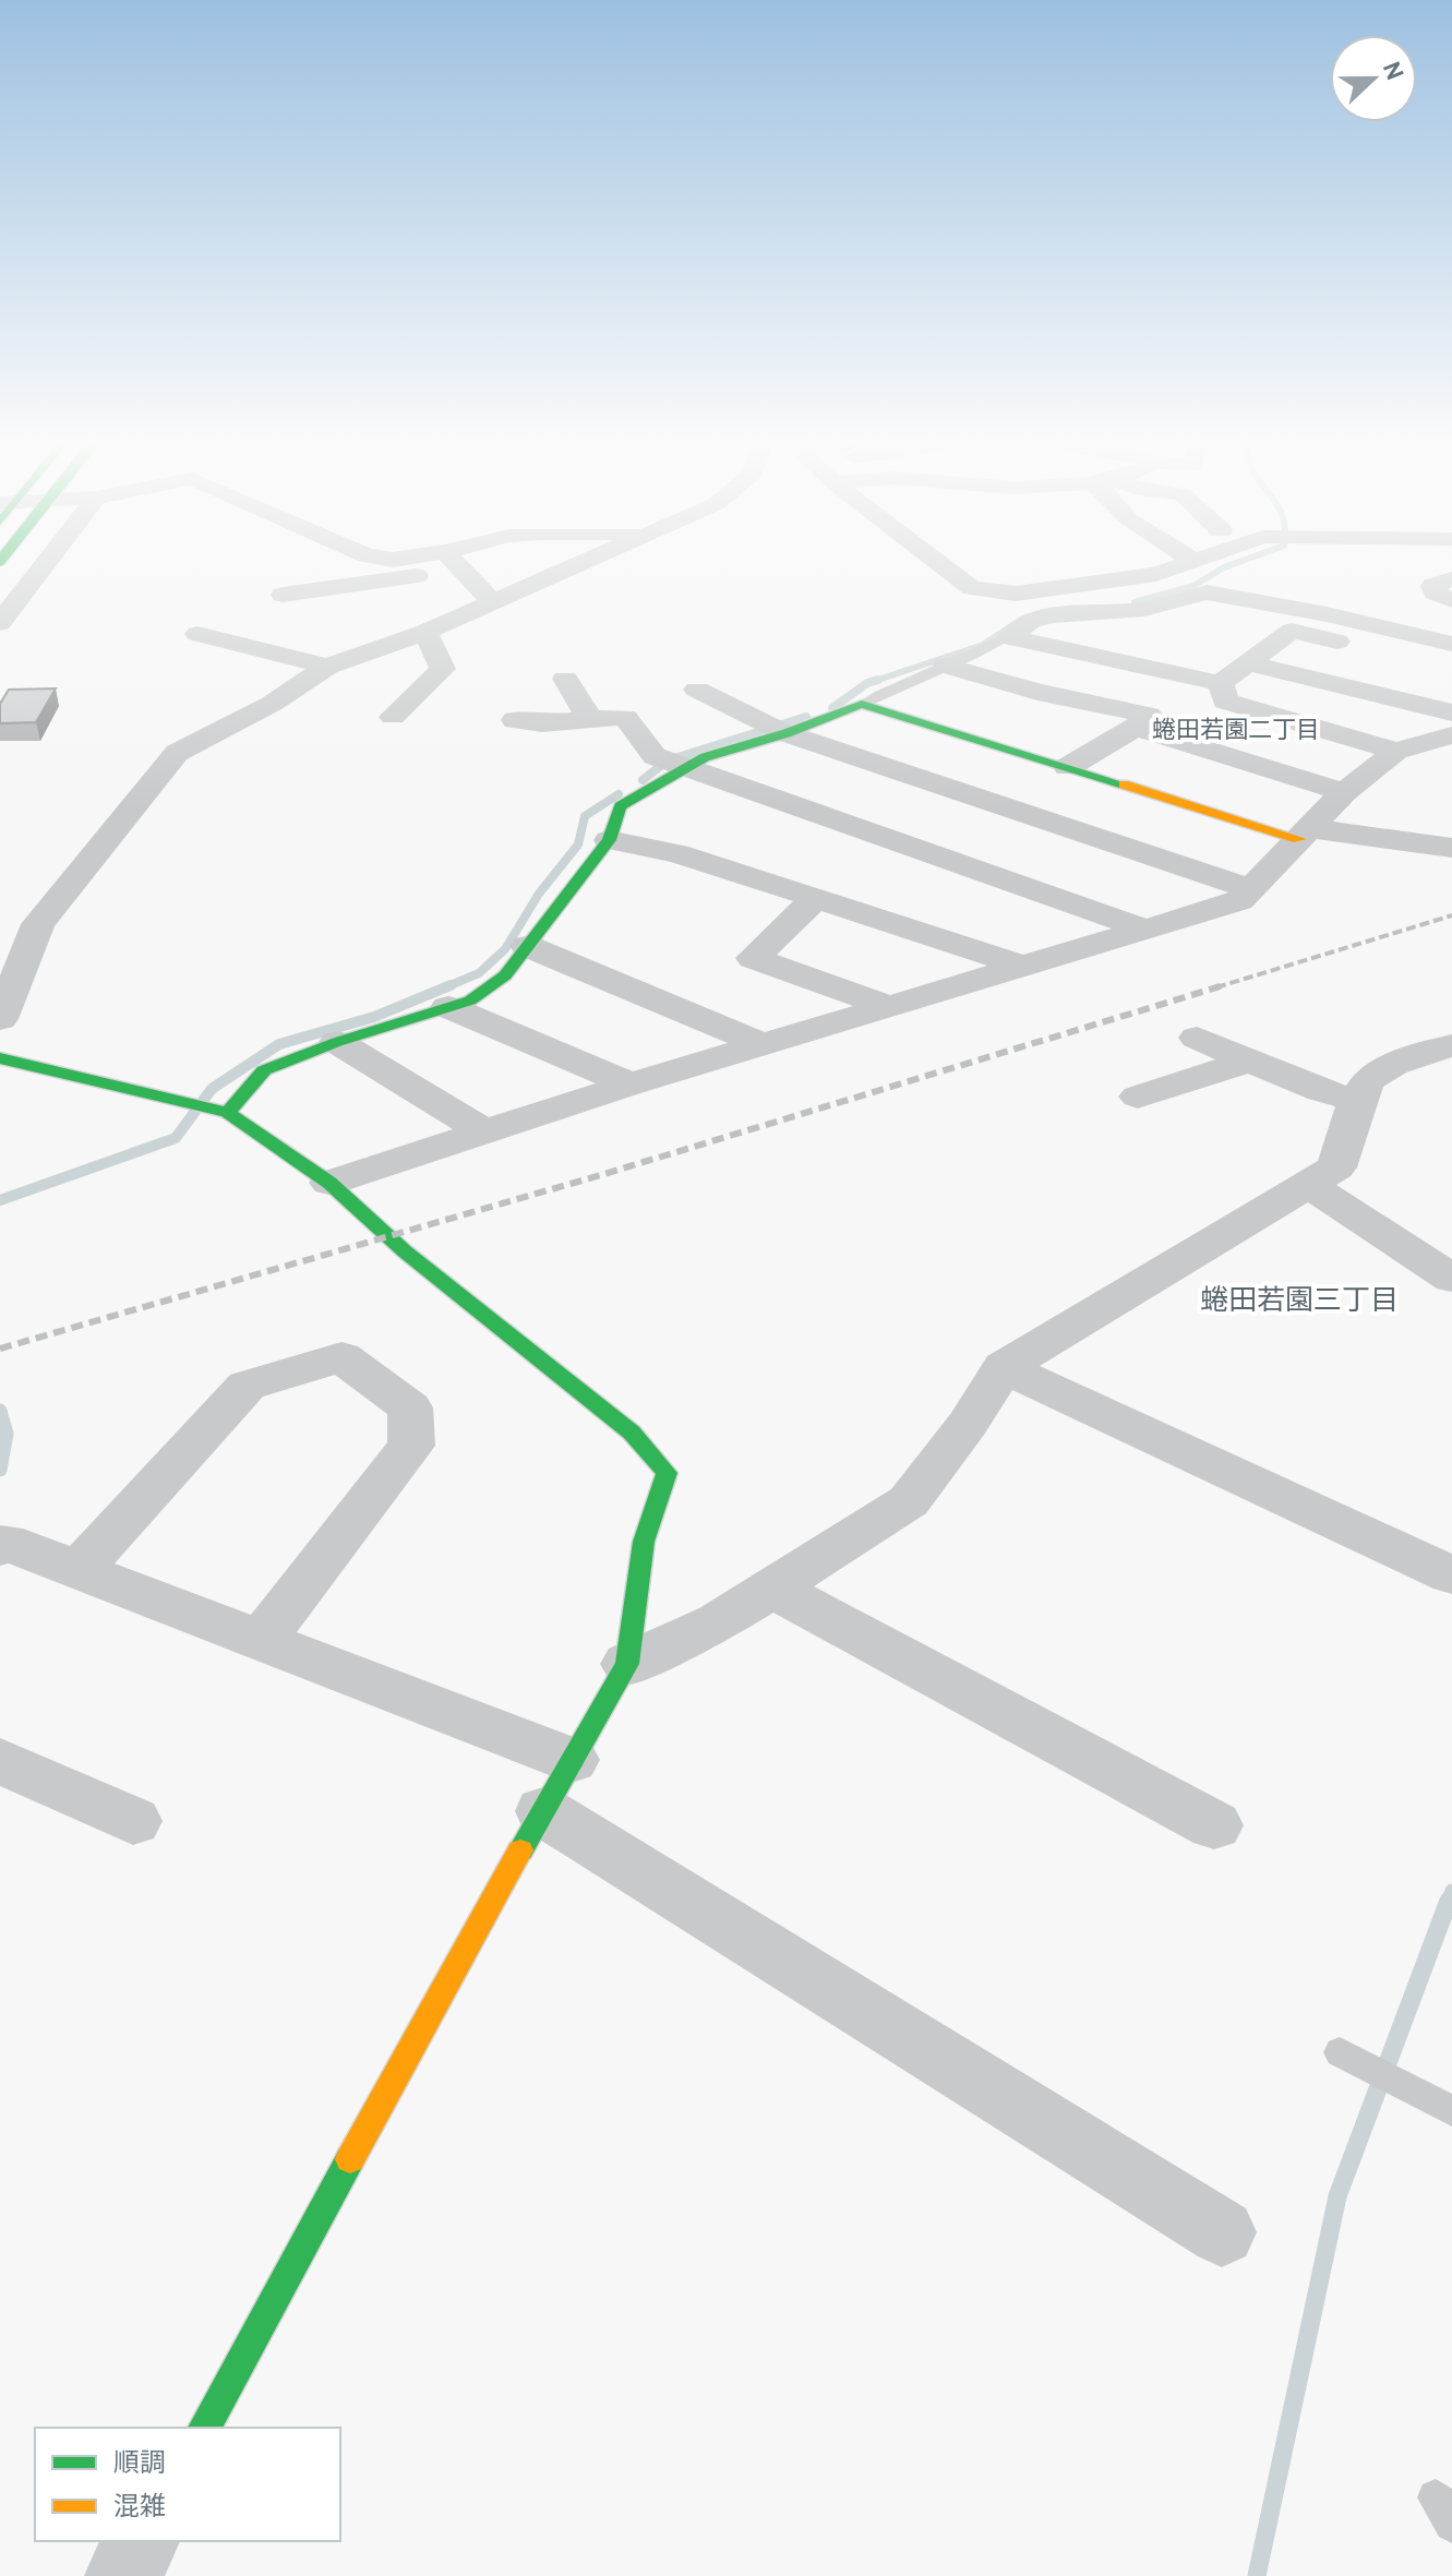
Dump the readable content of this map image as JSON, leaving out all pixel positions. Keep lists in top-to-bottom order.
{
  "districts": ["蜷田若園二丁目", "蜷田若園三丁目"],
  "legend": ["順調", "混雑"],
  "north": "right"
}
